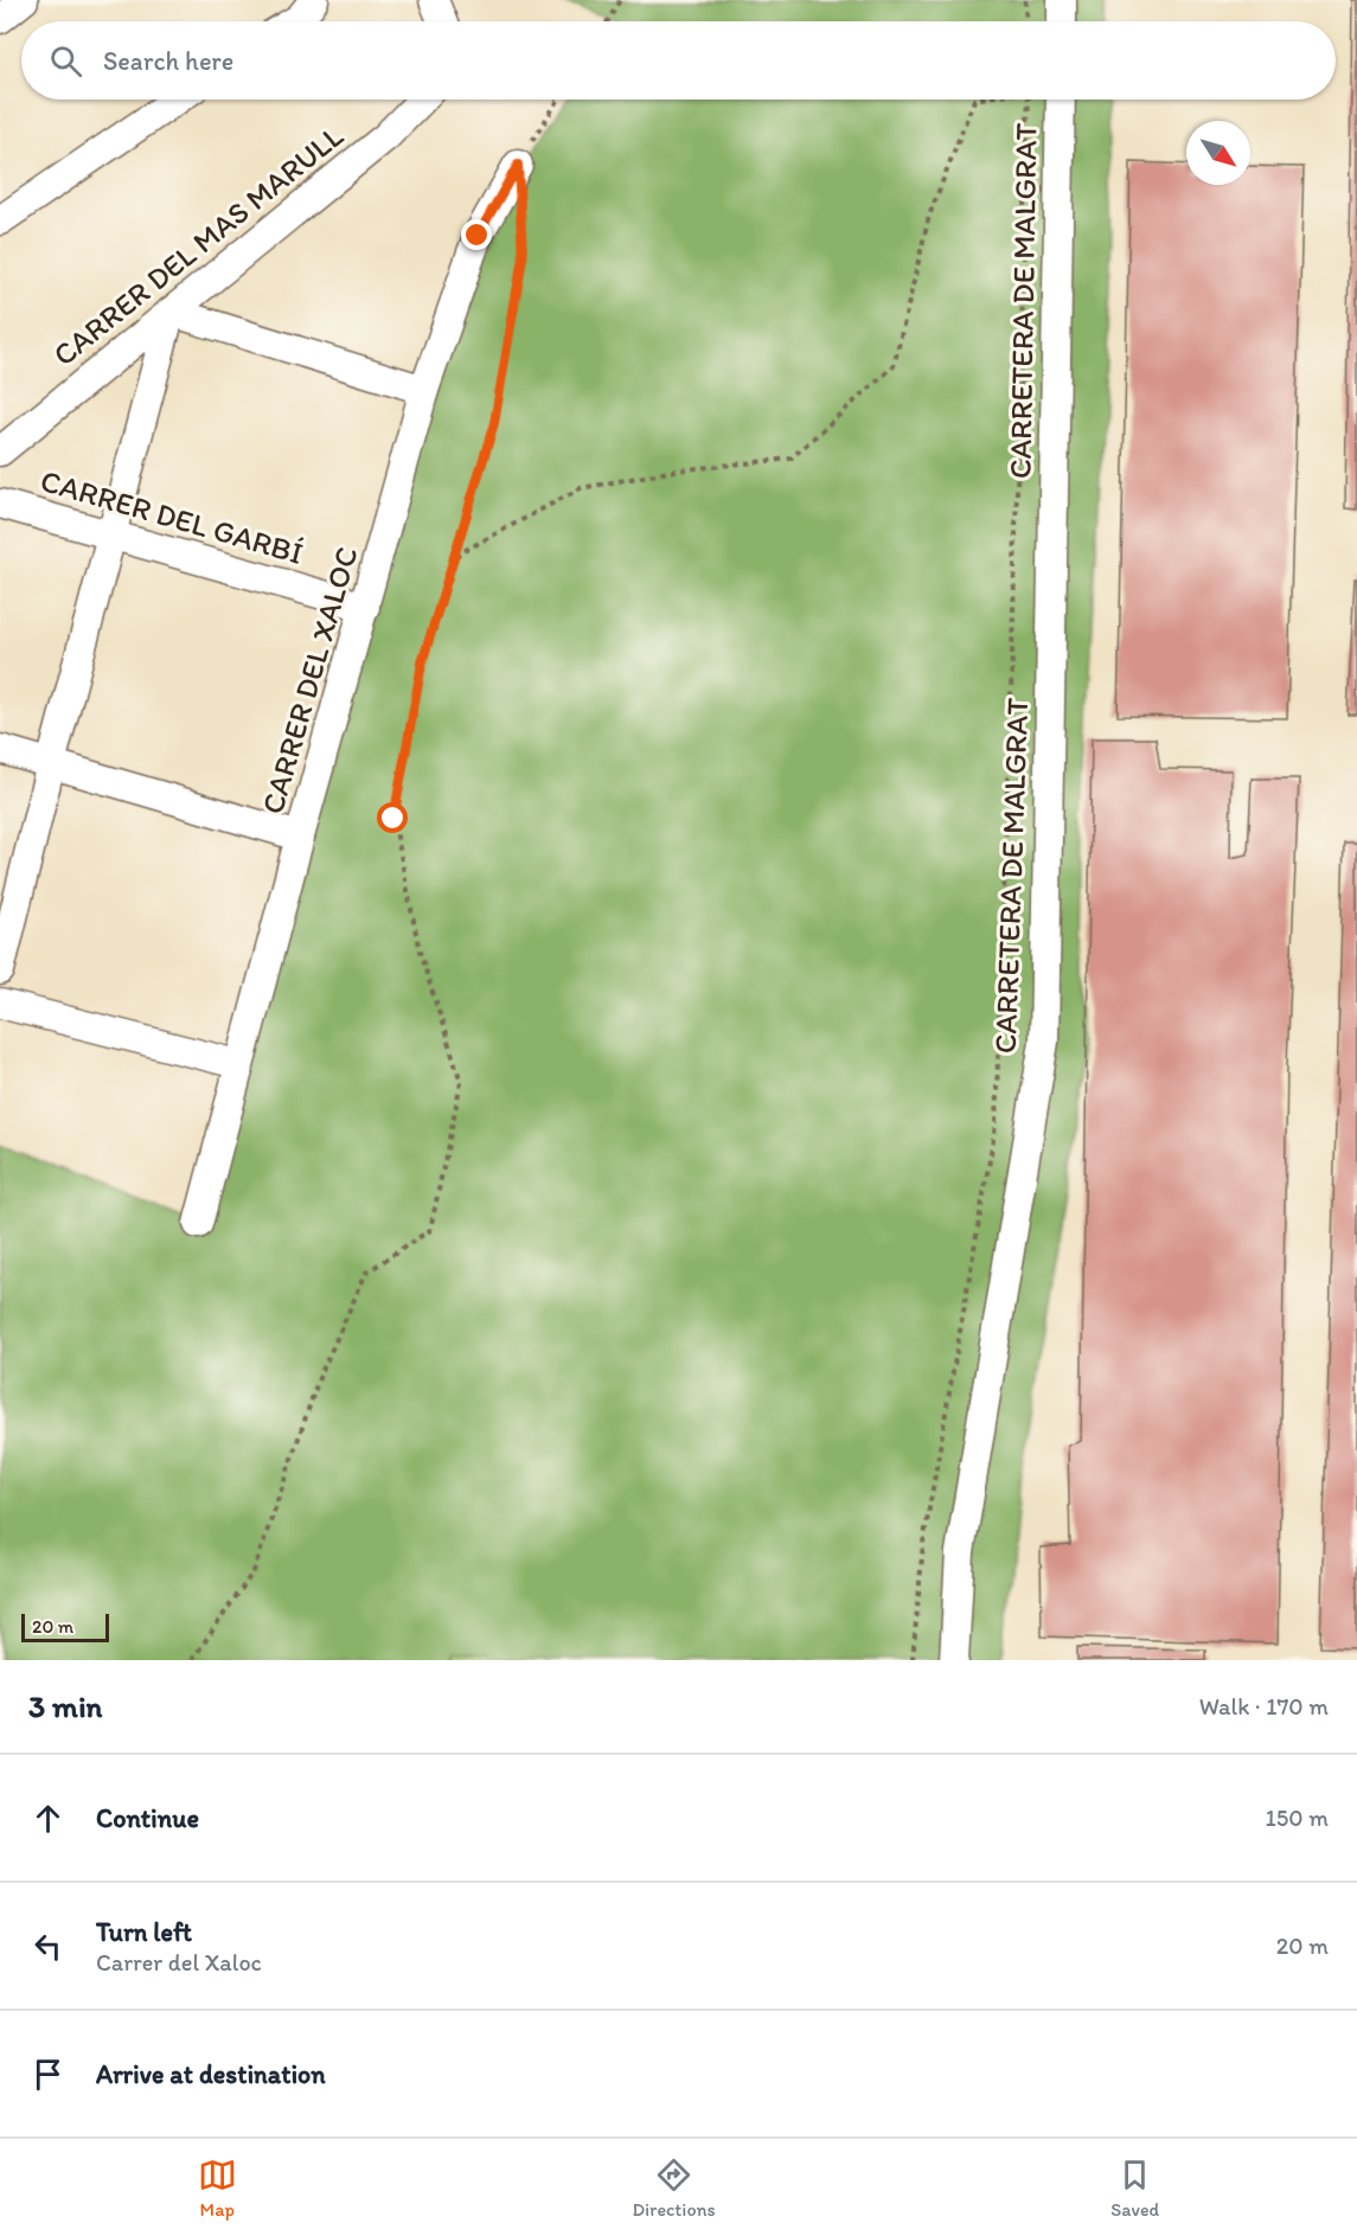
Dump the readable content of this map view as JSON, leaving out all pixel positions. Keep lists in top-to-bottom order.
{
  "streets": {
    "street": [
      "CARRER DEL MAS MARULL",
      "CARRETERA DE MALGRAT",
      "CARRER DEL GARBÍ",
      "CARRER DEL XALOC"
    ]
  },
  "crossings": [
    ["CARRER DEL GARBÍ", "CARRER DEL XALOC"]
  ],
  "scale_bar": "20 m",
  "north": "bottom right",
  "page": {
    "search": "Search here",
    "scale": "20 m",
    "heading": ["3 min", "Walk · 170 m"],
    "list": [
      ["Continue", "150 m"],
      ["Turn left", "Carrer del Xaloc", "20 m"],
      "Arrive at destination"
    ],
    "nav": ["Map", "Directions", "Saved"]
  }
}
